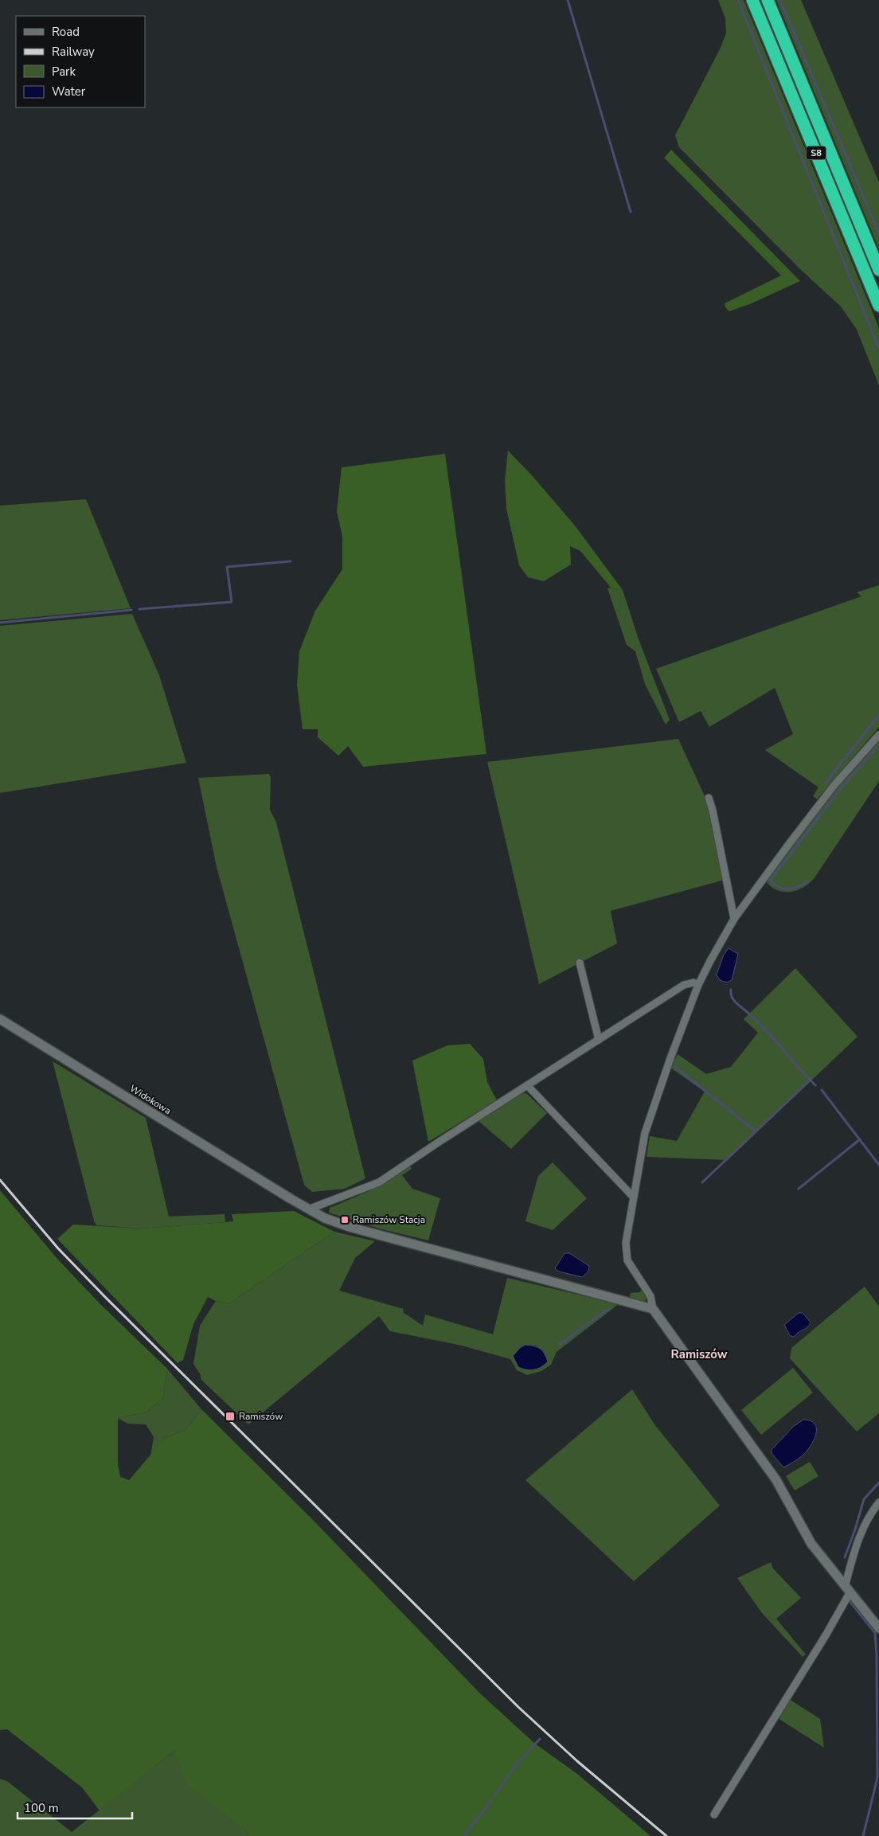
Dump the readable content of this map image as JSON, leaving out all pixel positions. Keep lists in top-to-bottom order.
{
  "streets": {
    "highway": ["S8"],
    "street": ["Widokowa"]
  },
  "districts": ["Ramiszów"],
  "places": {
    "transit": ["Ramiszów Stacja", "Ramiszów"]
  },
  "legend": [
    "Road",
    "Railway",
    "Park",
    "Water"
  ],
  "scale_bar": "100 m"
}
